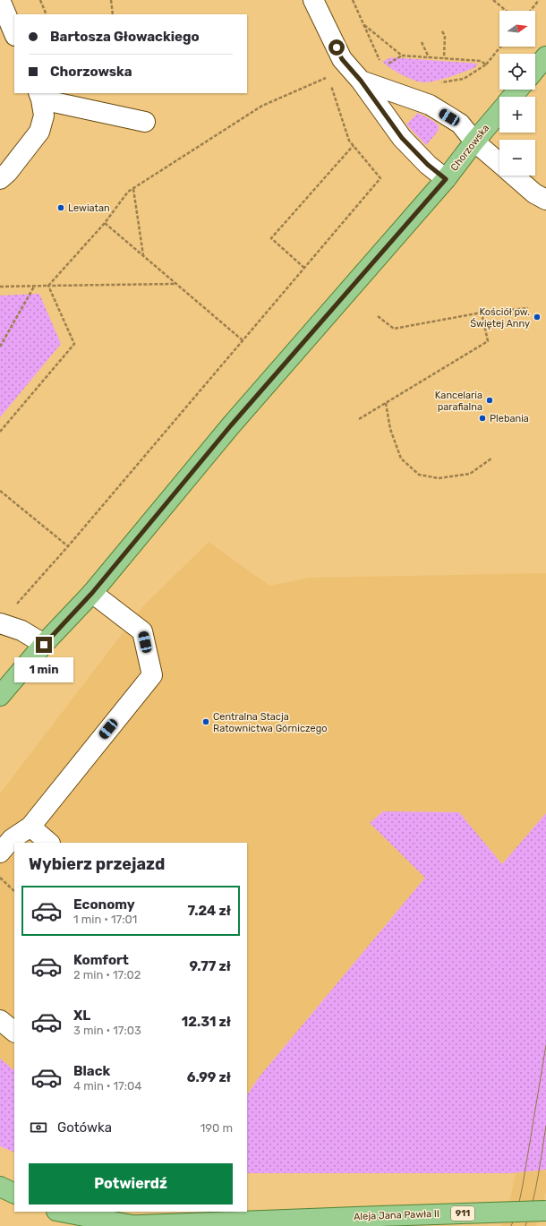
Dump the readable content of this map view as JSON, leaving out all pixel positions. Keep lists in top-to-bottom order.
{
  "streets": {
    "main road": ["Chorzowska", "911", "Aleja Jana Pawła II"]
  },
  "places": [
    "Lewiatan",
    "Kościół pw. Świętej Anny",
    "Kancelaria parafialna",
    "Plebania",
    "Centralna Stacja Ratownictwa Górniczego"
  ],
  "north": "right",
  "page": {
    "map_buttons": ["+", "−"],
    "banner": ["Bartosza Głowackiego", "Chorzowska"],
    "bubble": "1 min",
    "heading": "Wybierz przejazd",
    "list": [
      {
        "name": "Economy",
        "note": "1 min · 17:01",
        "value": "7.24 zł"
      },
      {
        "name": "Komfort",
        "note": "2 min · 17:02",
        "value": "9.77 zł"
      },
      {
        "name": "XL",
        "note": "3 min · 17:03",
        "value": "12.31 zł"
      },
      {
        "name": "Black",
        "note": "4 min · 17:04",
        "value": "6.99 zł"
      }
    ],
    "pay": ["Gotówka", "190 m"],
    "buttons": "Potwierdź"
  }
}
